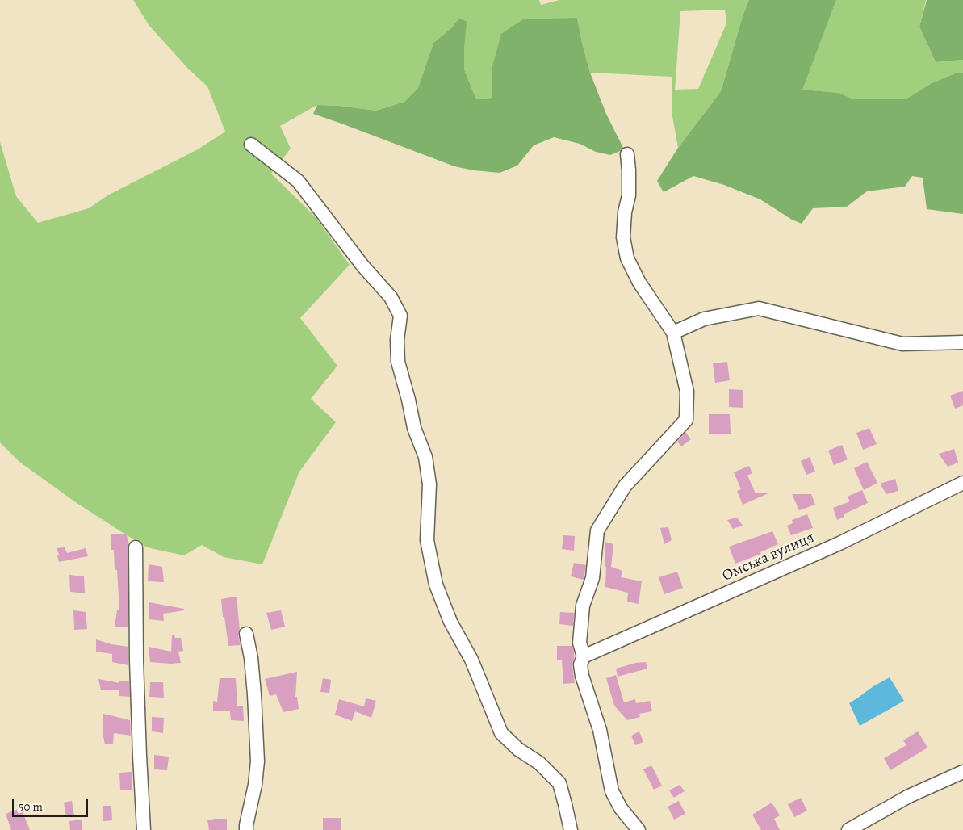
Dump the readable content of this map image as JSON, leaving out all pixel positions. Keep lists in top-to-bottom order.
{
  "streets": {
    "street": ["Омська вулиця"]
  },
  "scale_bar": "50 m"
}
